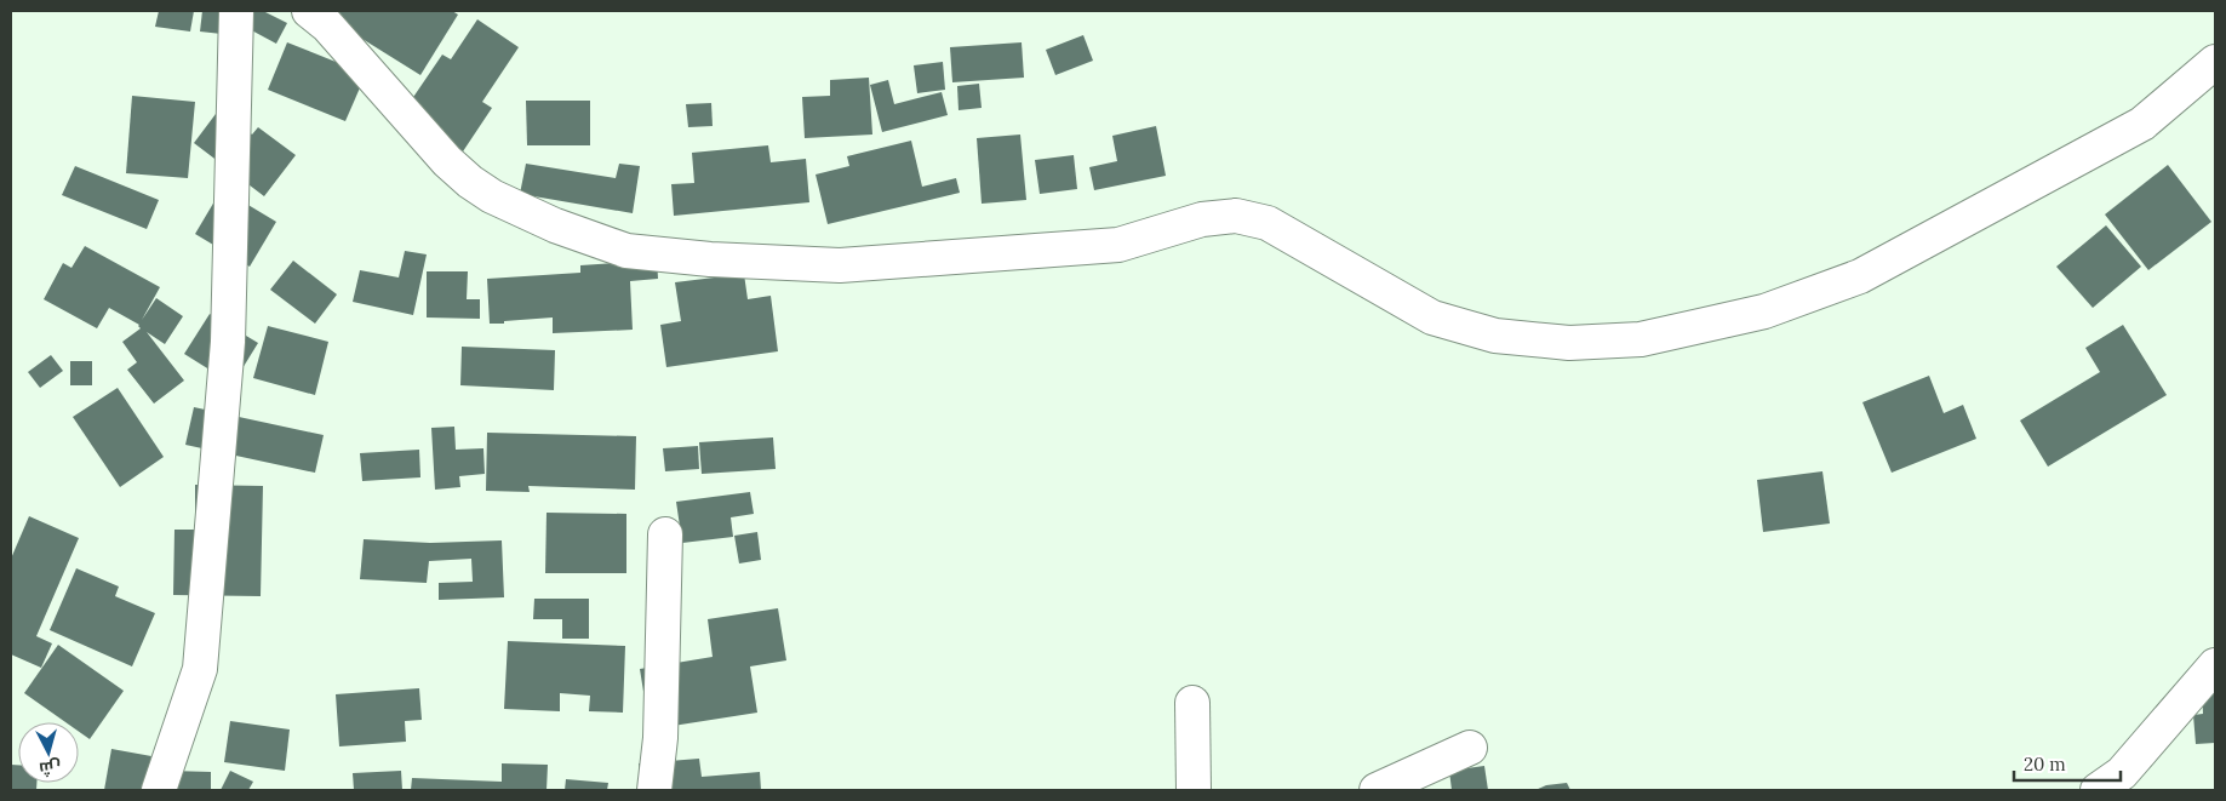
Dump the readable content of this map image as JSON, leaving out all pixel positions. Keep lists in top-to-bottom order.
{
  "scale_bar": "20 m",
  "north": "bottom"
}
